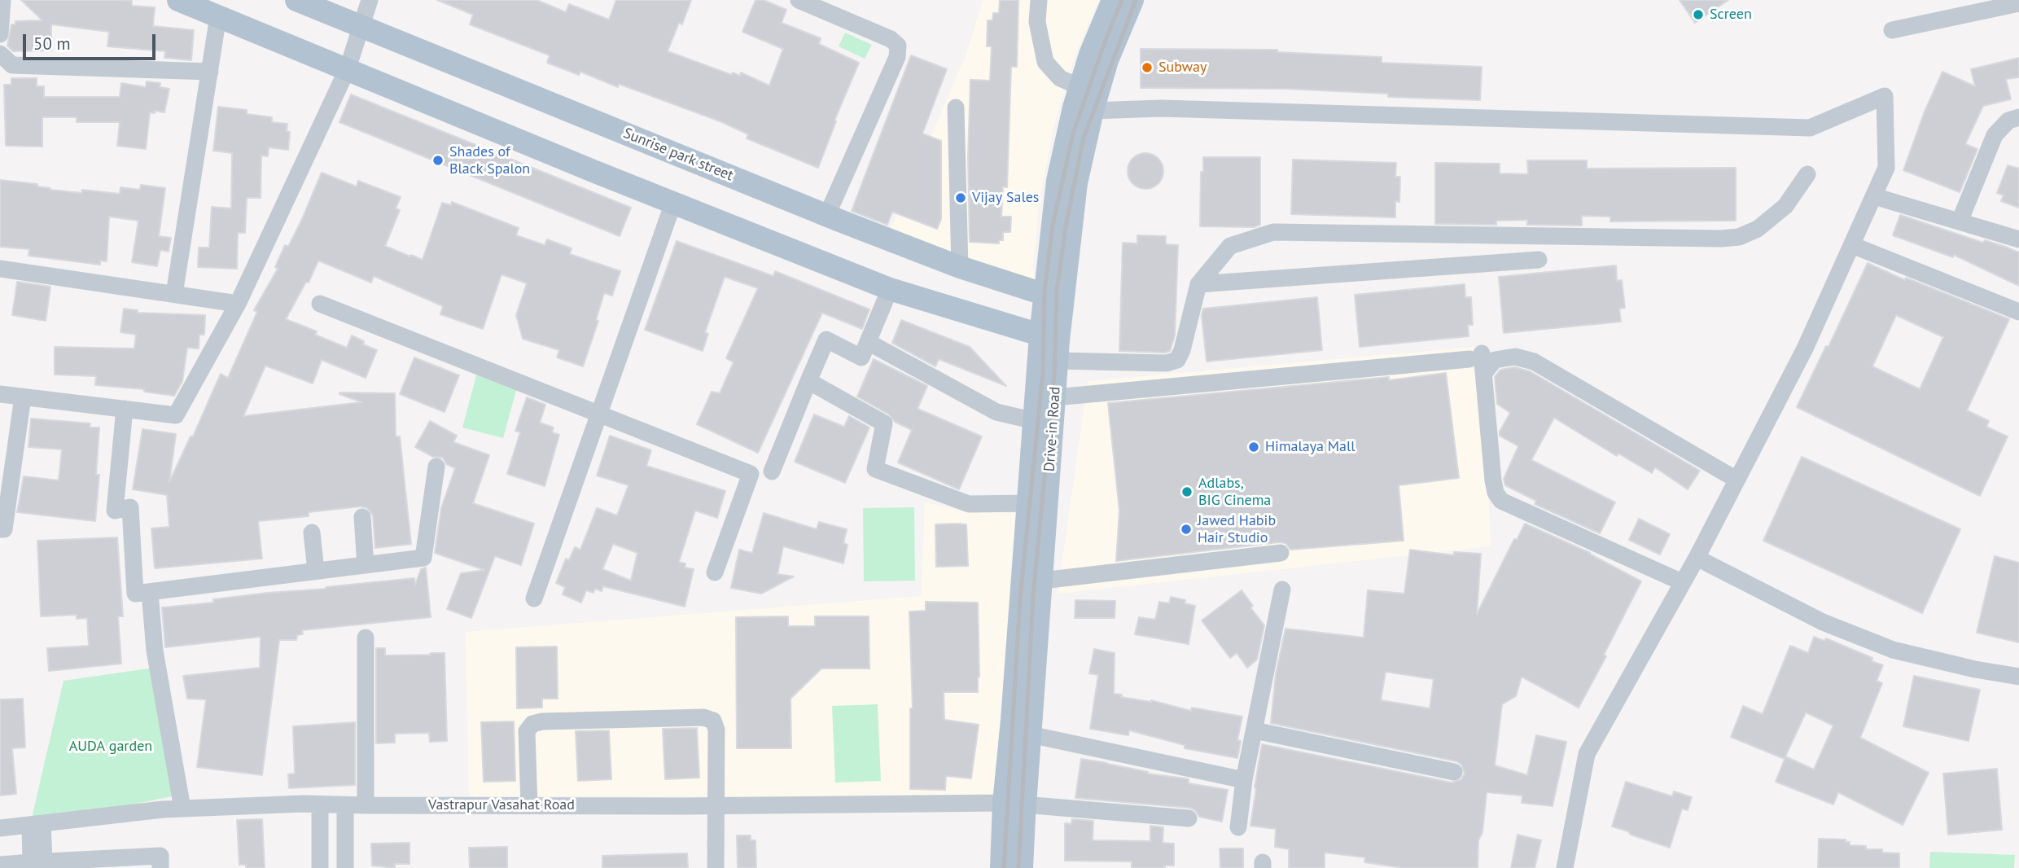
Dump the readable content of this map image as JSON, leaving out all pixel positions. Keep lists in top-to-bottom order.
{
  "streets": {
    "main road": ["Sunrise park street", "Drive-in Road"],
    "street": ["Vastrapur Vasahat Road"]
  },
  "crossings": [
    ["Sunrise park street", "Drive-in Road"],
    ["Drive-in Road", "Vastrapur Vasahat Road"]
  ],
  "parks": ["AUDA garden"],
  "places": [
    "Screen",
    "Subway",
    "Shades of Black Spalon",
    "Vijay Sales",
    "Himalaya Mall",
    "Adlabs, BIG Cinema",
    "Jawed Habib Hair Studio"
  ],
  "scale_bar": "50 m"
}
